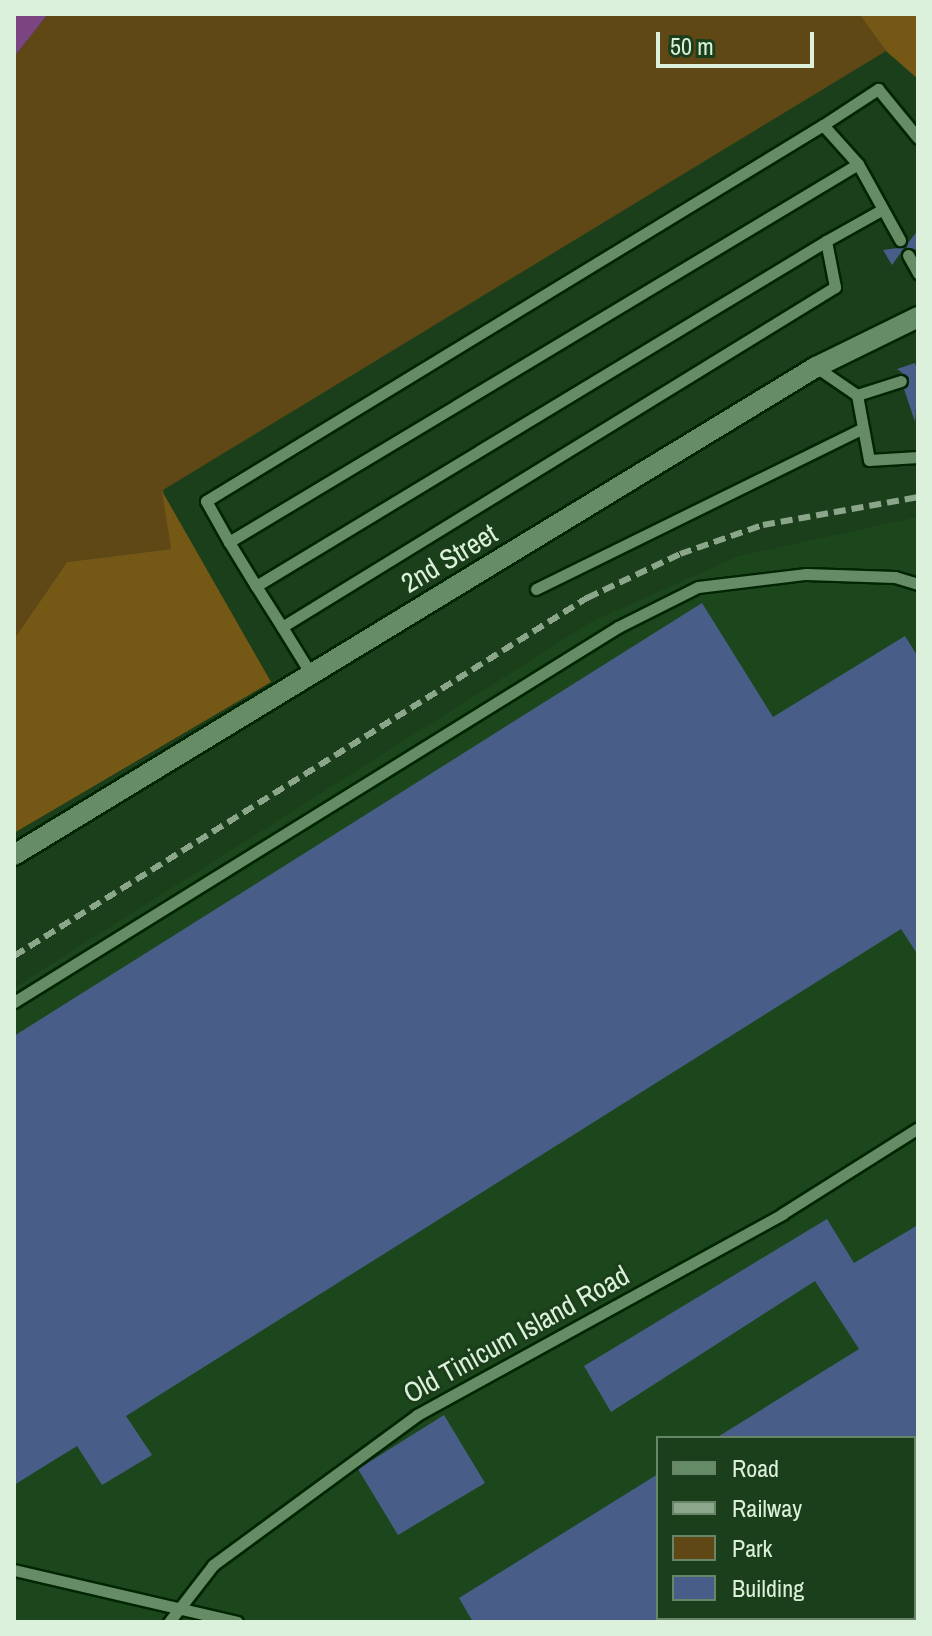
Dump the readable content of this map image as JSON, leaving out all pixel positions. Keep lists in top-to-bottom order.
{
  "streets": {
    "street": ["2nd Street"],
    "lane": ["Old Tinicum Island Road"]
  },
  "legend": [
    "Road",
    "Railway",
    "Park",
    "Building"
  ],
  "scale_bar": "50 m"
}
